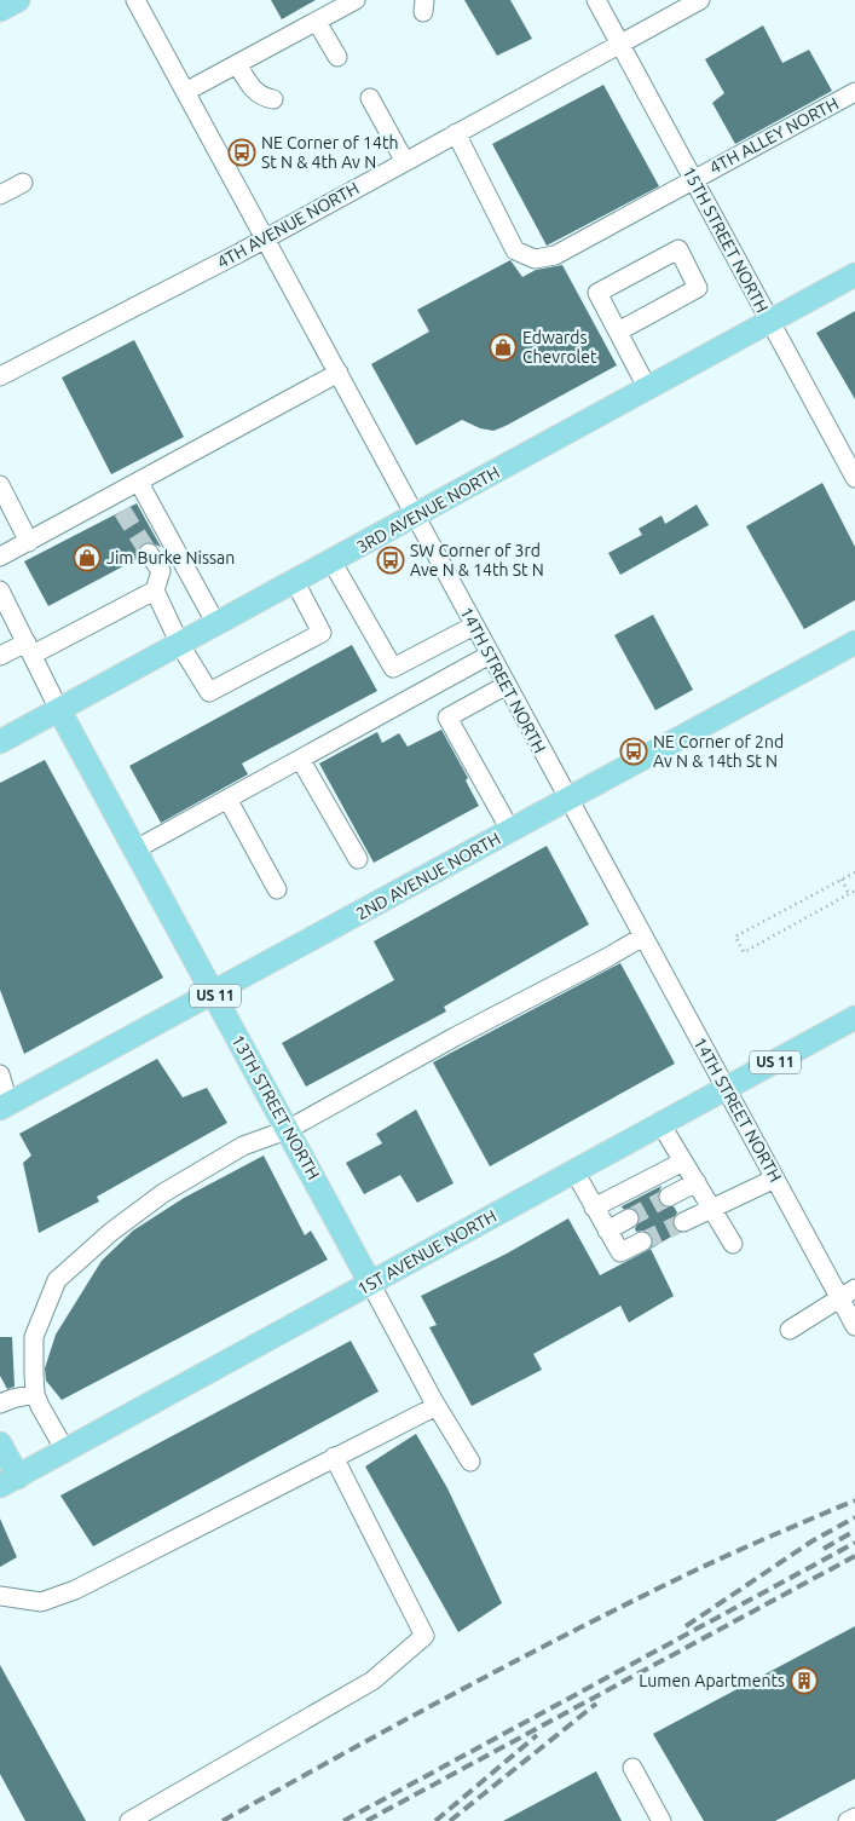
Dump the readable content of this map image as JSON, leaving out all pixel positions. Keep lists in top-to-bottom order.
{
  "streets": {
    "main road": [
      "3RD AVENUE NORTH",
      "2ND AVENUE NORTH",
      "US 11",
      "13TH STREET NORTH",
      "1ST AVENUE NORTH"
    ],
    "street": [
      "4TH ALLEY NORTH",
      "4TH AVENUE NORTH",
      "15TH STREET NORTH",
      "14TH STREET NORTH"
    ]
  },
  "crossings": [
    ["4TH ALLEY NORTH", "4TH AVENUE NORTH"],
    ["4TH ALLEY NORTH", "15TH STREET NORTH"],
    ["4TH AVENUE NORTH", "15TH STREET NORTH"],
    ["4TH AVENUE NORTH", "14TH STREET NORTH"],
    ["15TH STREET NORTH", "3RD AVENUE NORTH"],
    ["3RD AVENUE NORTH", "14TH STREET NORTH"],
    ["3RD AVENUE NORTH", "13TH STREET NORTH"],
    ["14TH STREET NORTH", "2ND AVENUE NORTH"],
    ["14TH STREET NORTH", "1ST AVENUE NORTH"],
    ["2ND AVENUE NORTH", "13TH STREET NORTH"],
    ["13TH STREET NORTH", "1ST AVENUE NORTH"]
  ],
  "places": {
    "bus stop": ["NE Corner of 14th St N & 4th Av N", "SW Corner of 3rd Ave N & 14th St N", "NE Corner of 2nd Av N & 14th St N"],
    "shop": ["Edwards Chevrolet", "Jim Burke Nissan"],
    "building": ["Lumen Apartments"]
  }
}
